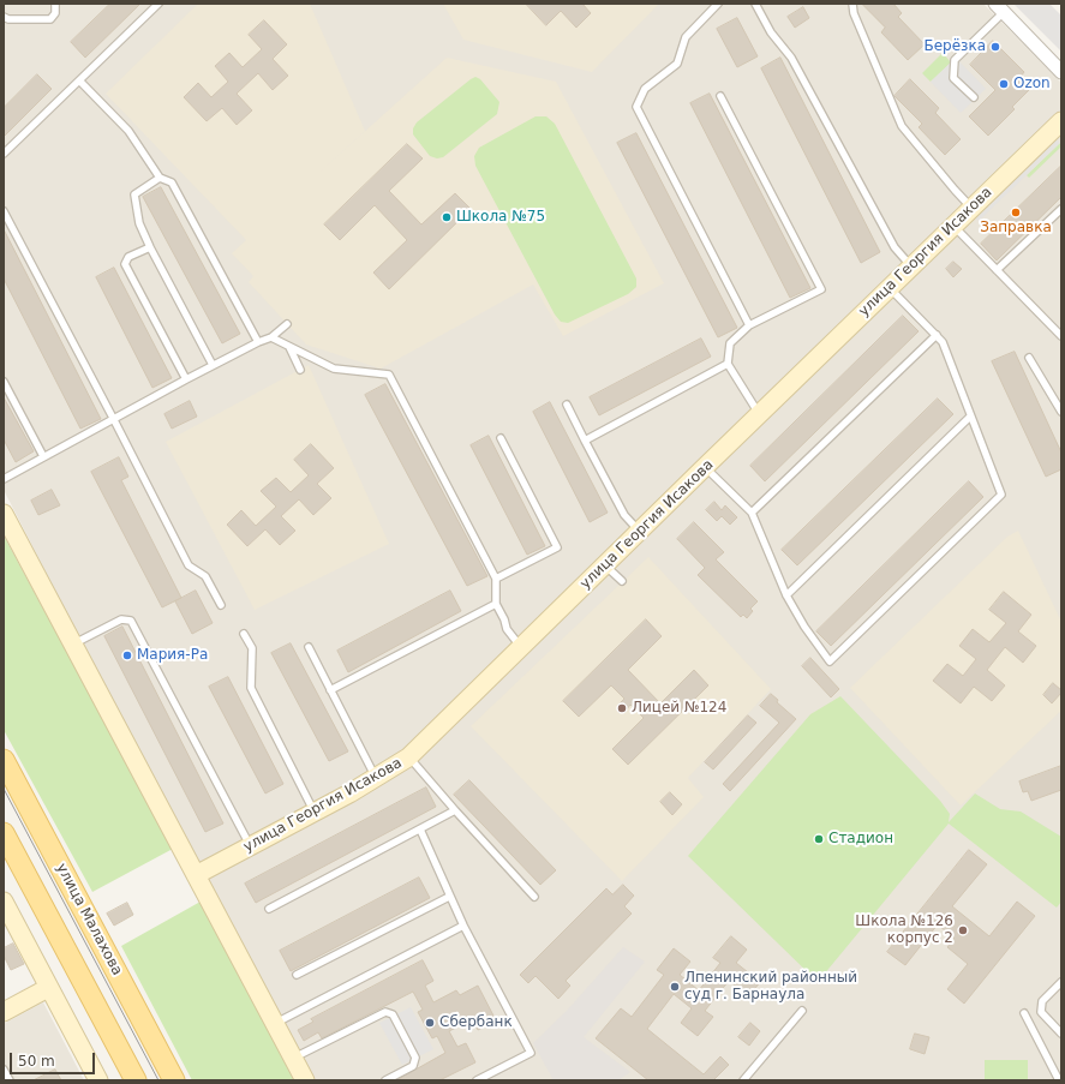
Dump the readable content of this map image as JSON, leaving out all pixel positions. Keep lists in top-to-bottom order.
{
  "streets": {
    "main road": ["улица Малахова"],
    "street": ["улица Георгия Исакова"]
  },
  "places": [
    "Берёзка",
    "Ozon",
    "Заправка",
    "Школа №75",
    "Мария-Ра",
    "Лицей №124",
    "Стадион",
    "Школа №126 корпус 2",
    "Лпенинский районный суд г. Барнаула",
    "Сбербанк"
  ],
  "scale_bar": "50 m"
}
